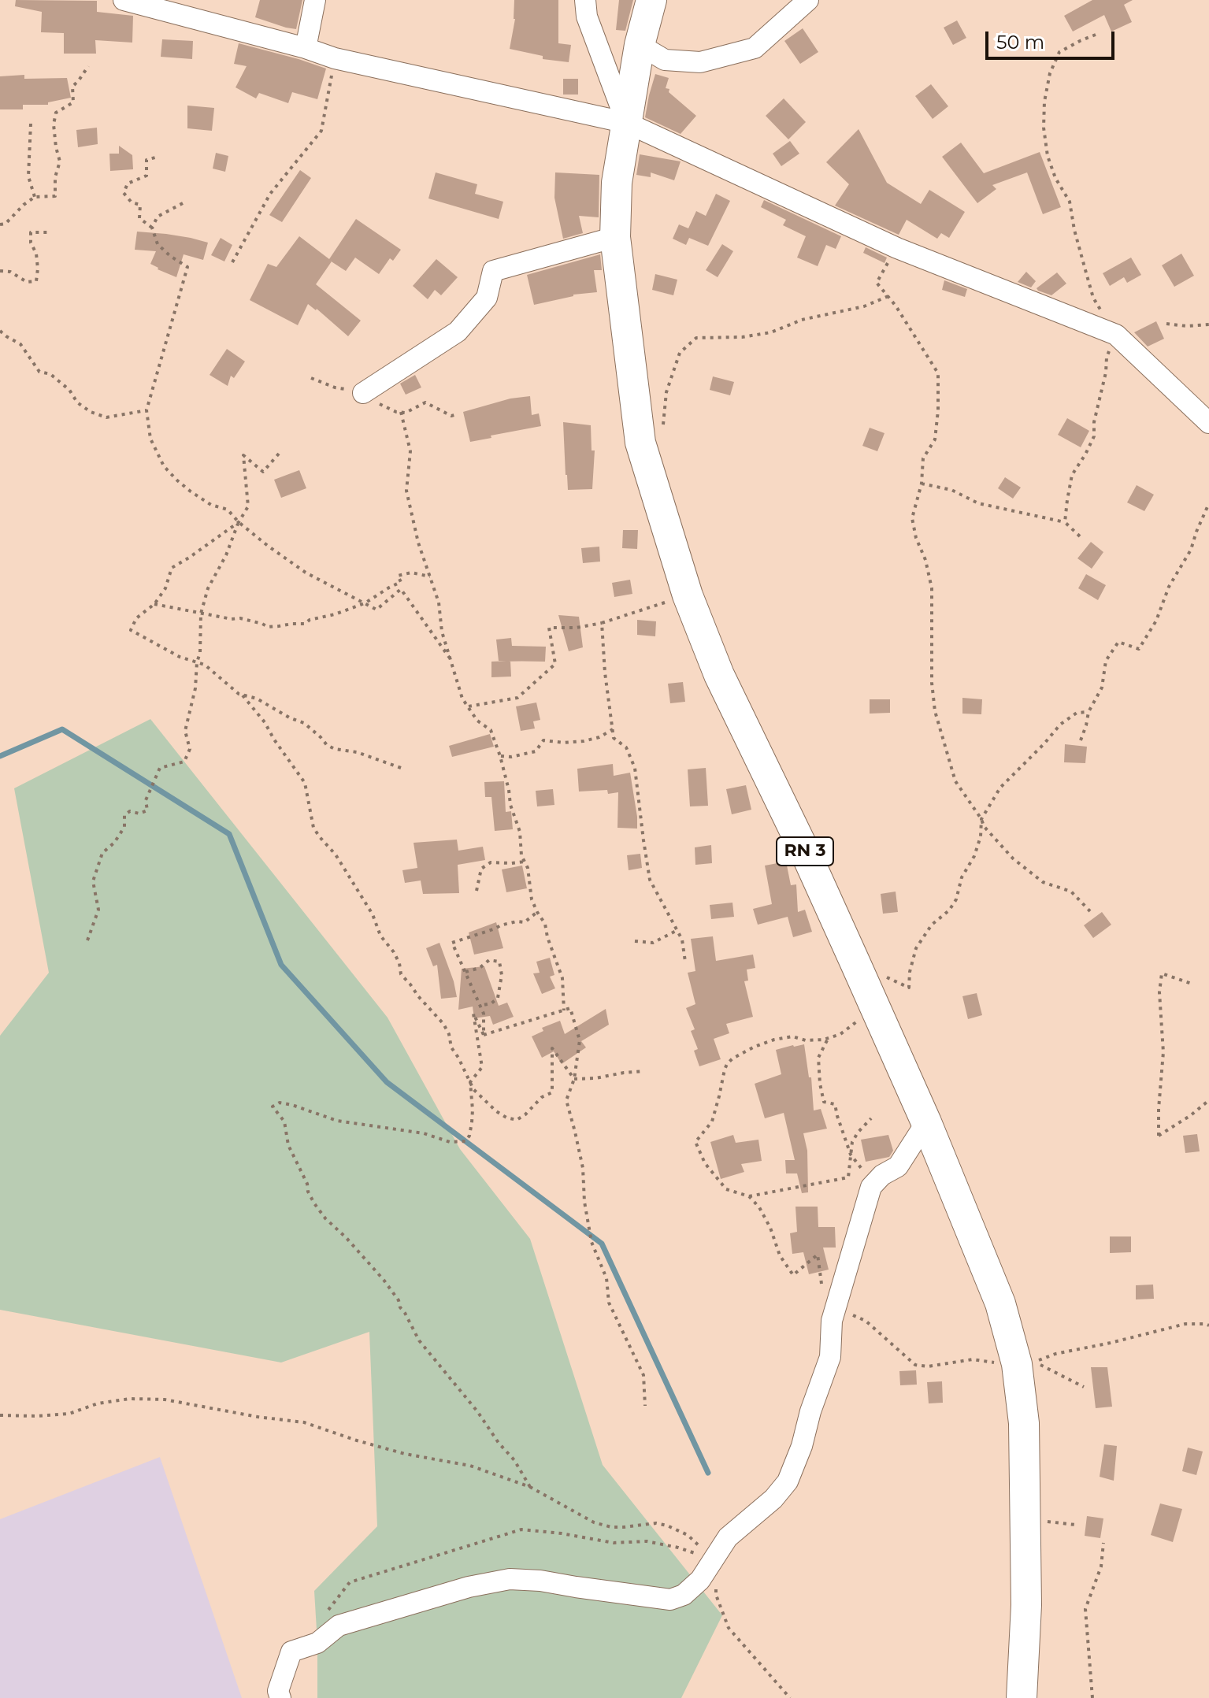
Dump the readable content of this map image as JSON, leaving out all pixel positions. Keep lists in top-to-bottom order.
{
  "streets": {
    "highway": ["RN 3"]
  },
  "scale_bar": "50 m"
}
